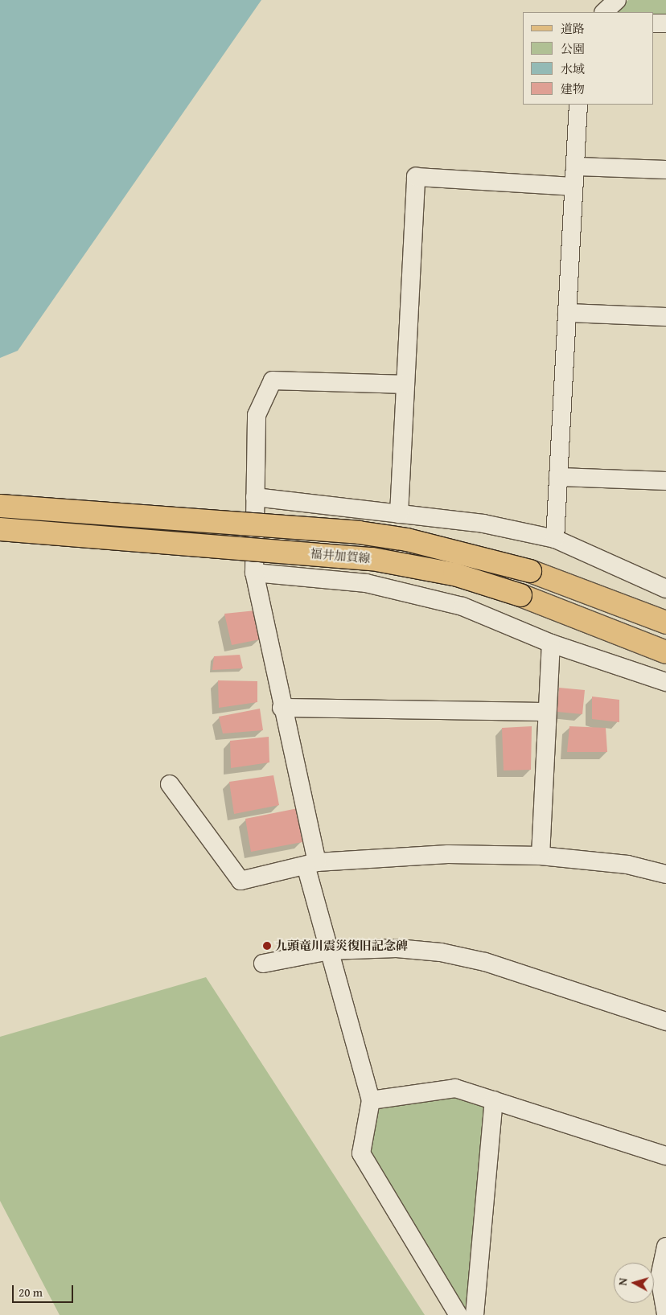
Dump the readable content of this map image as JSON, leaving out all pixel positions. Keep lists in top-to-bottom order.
{
  "streets": {
    "main road": ["福井加賀線"]
  },
  "places": ["九頭竜川震災復旧記念碑"],
  "legend": [
    "道路",
    "公園",
    "水域",
    "建物"
  ],
  "scale_bar": "20 m",
  "north": "left"
}
